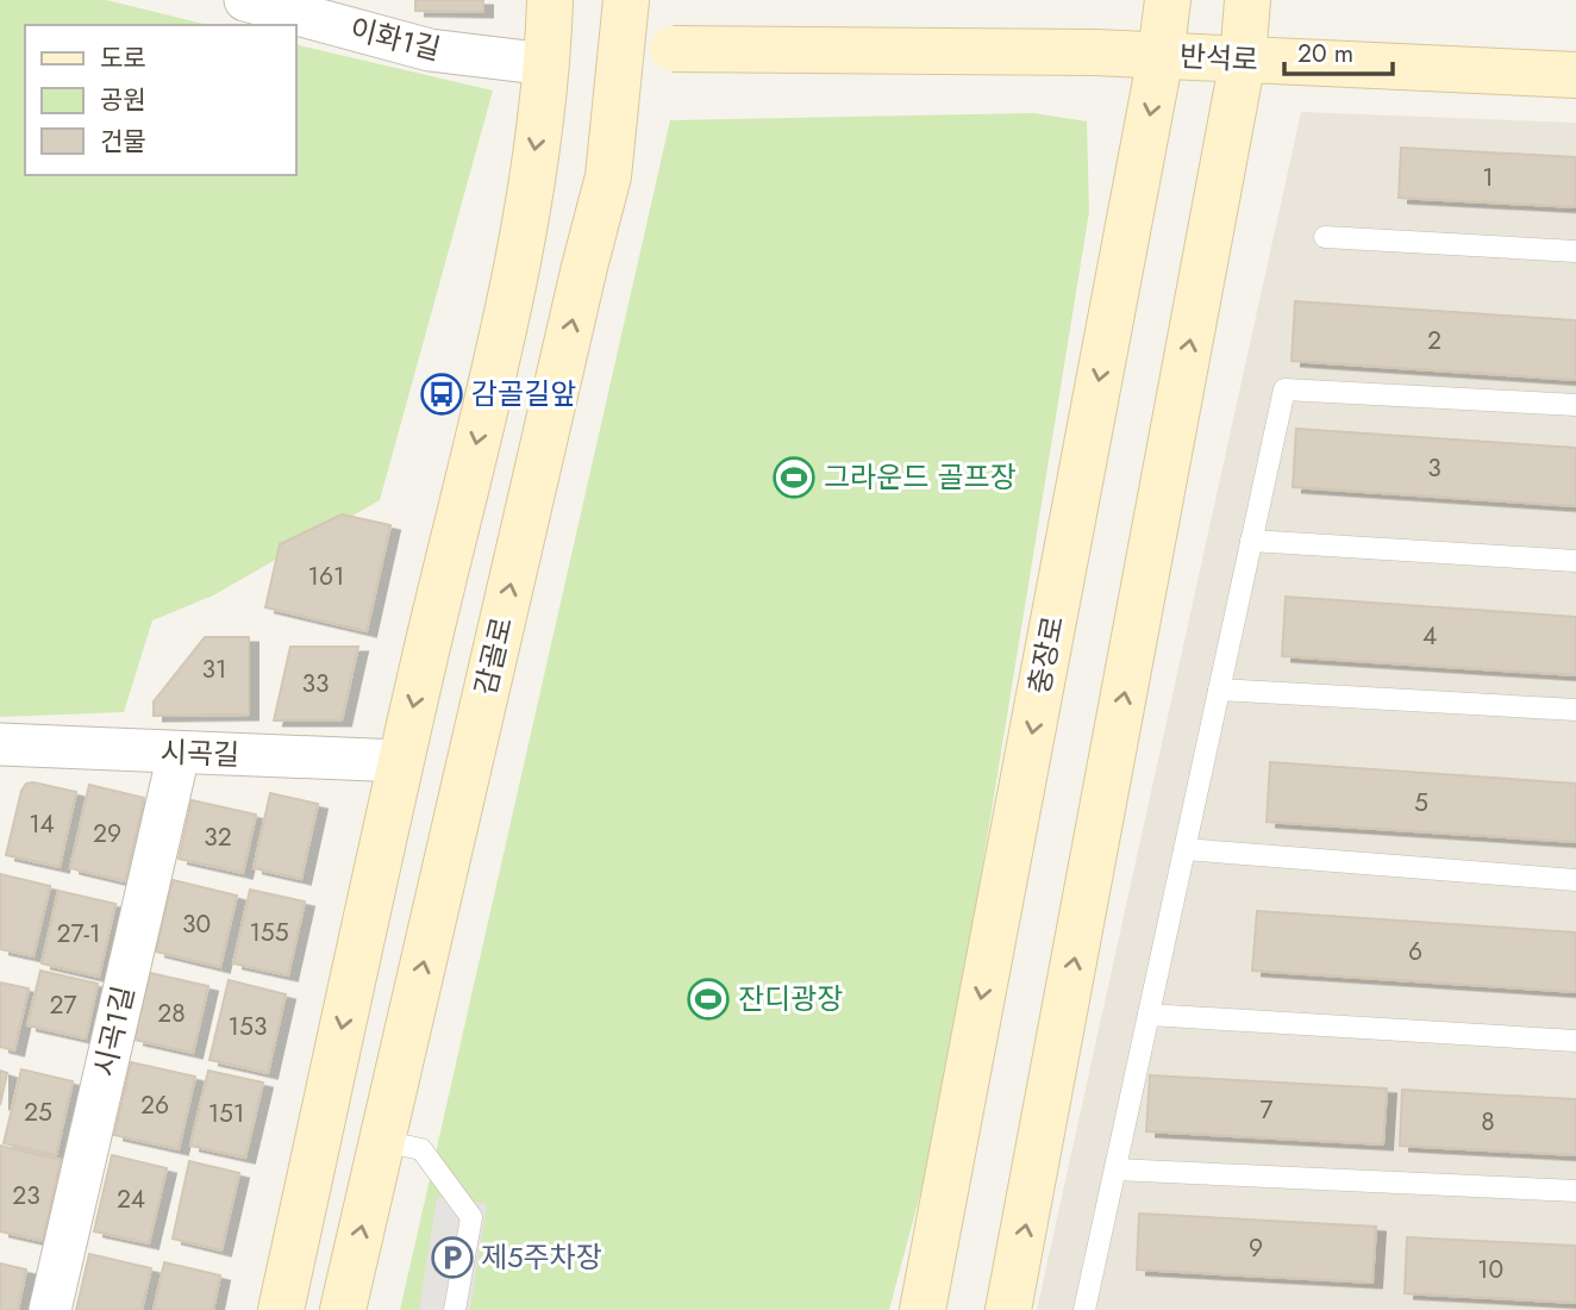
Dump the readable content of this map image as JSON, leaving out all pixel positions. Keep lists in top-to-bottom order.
{
  "streets": {
    "street": [
      "이화1길",
      "반석로",
      "충장로",
      "감골로",
      "시곡길",
      "시곡1길"
    ]
  },
  "crossings": [
    ["이화1길", "반석로"],
    ["반석로", "충장로"],
    ["반석로", "감골로"],
    ["시곡길", "시곡1길"]
  ],
  "places": {
    "bus stop": ["감골길앞"],
    "sports": ["그라운드 골프장", "잔디광장"],
    "parking": ["제5주차장"]
  },
  "house_numbers": [
    "1",
    "2",
    "3",
    "161",
    "4",
    "31",
    "33",
    "5",
    "14",
    "29",
    "32",
    "30",
    "155",
    "27-1",
    "6",
    "27",
    "28",
    "153",
    "26",
    "7",
    "25",
    "151",
    "8",
    "23",
    "24",
    "9",
    "10"
  ],
  "legend": ["도로", "공원", "건물"],
  "scale_bar": "20 m"
}
